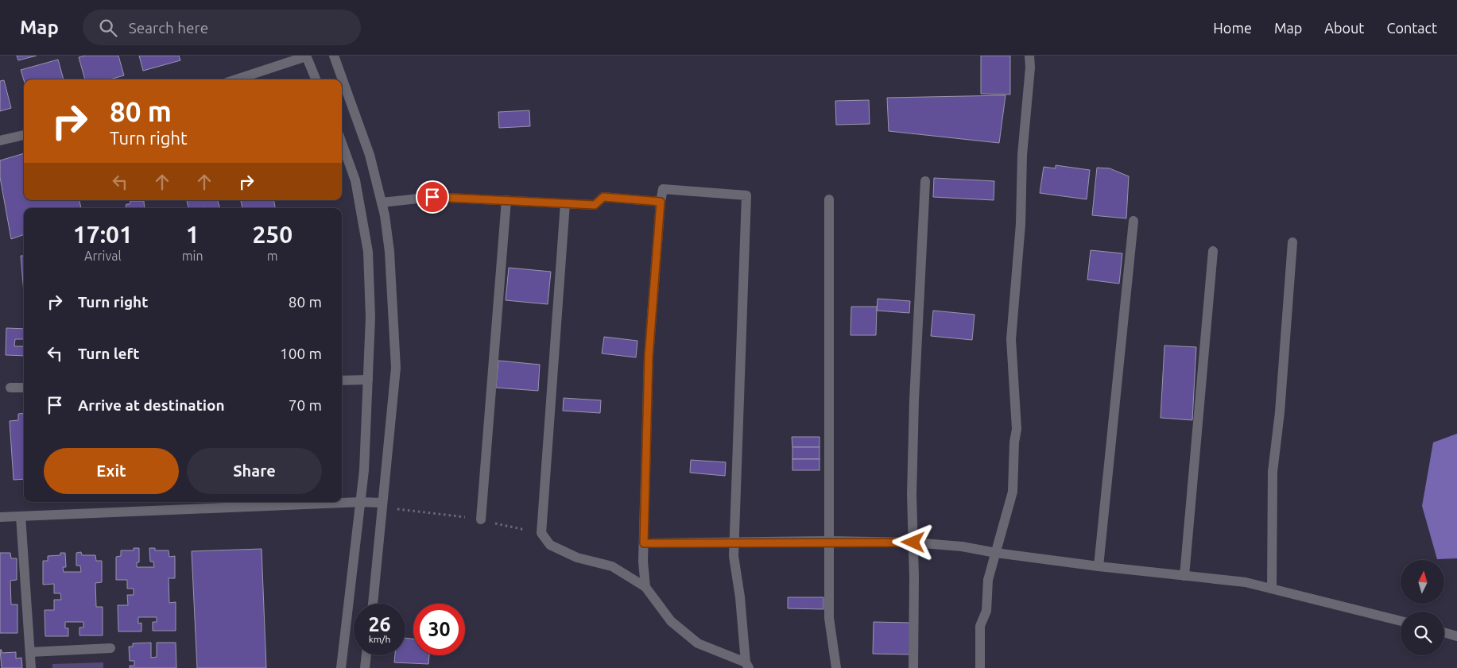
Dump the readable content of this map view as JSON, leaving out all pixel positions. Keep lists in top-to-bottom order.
{
  "north": "top",
  "page": {
    "header": "Map",
    "search": "Search here",
    "nav": [
      "Home",
      "Map",
      "About",
      "Contact"
    ],
    "turn": ["80 m", "Turn right"],
    "eta": [
      "17:01",
      "Arrival",
      "1",
      "min",
      "250",
      "m"
    ],
    "list": [
      {
        "name": "Turn right",
        "value": "80 m"
      },
      {
        "name": "Turn left",
        "value": "100 m"
      },
      {
        "name": "Arrive at destination",
        "value": "70 m"
      }
    ],
    "buttons": ["Exit", "Share"],
    "speed": "26 km/h",
    "limit": "30"
  }
}
